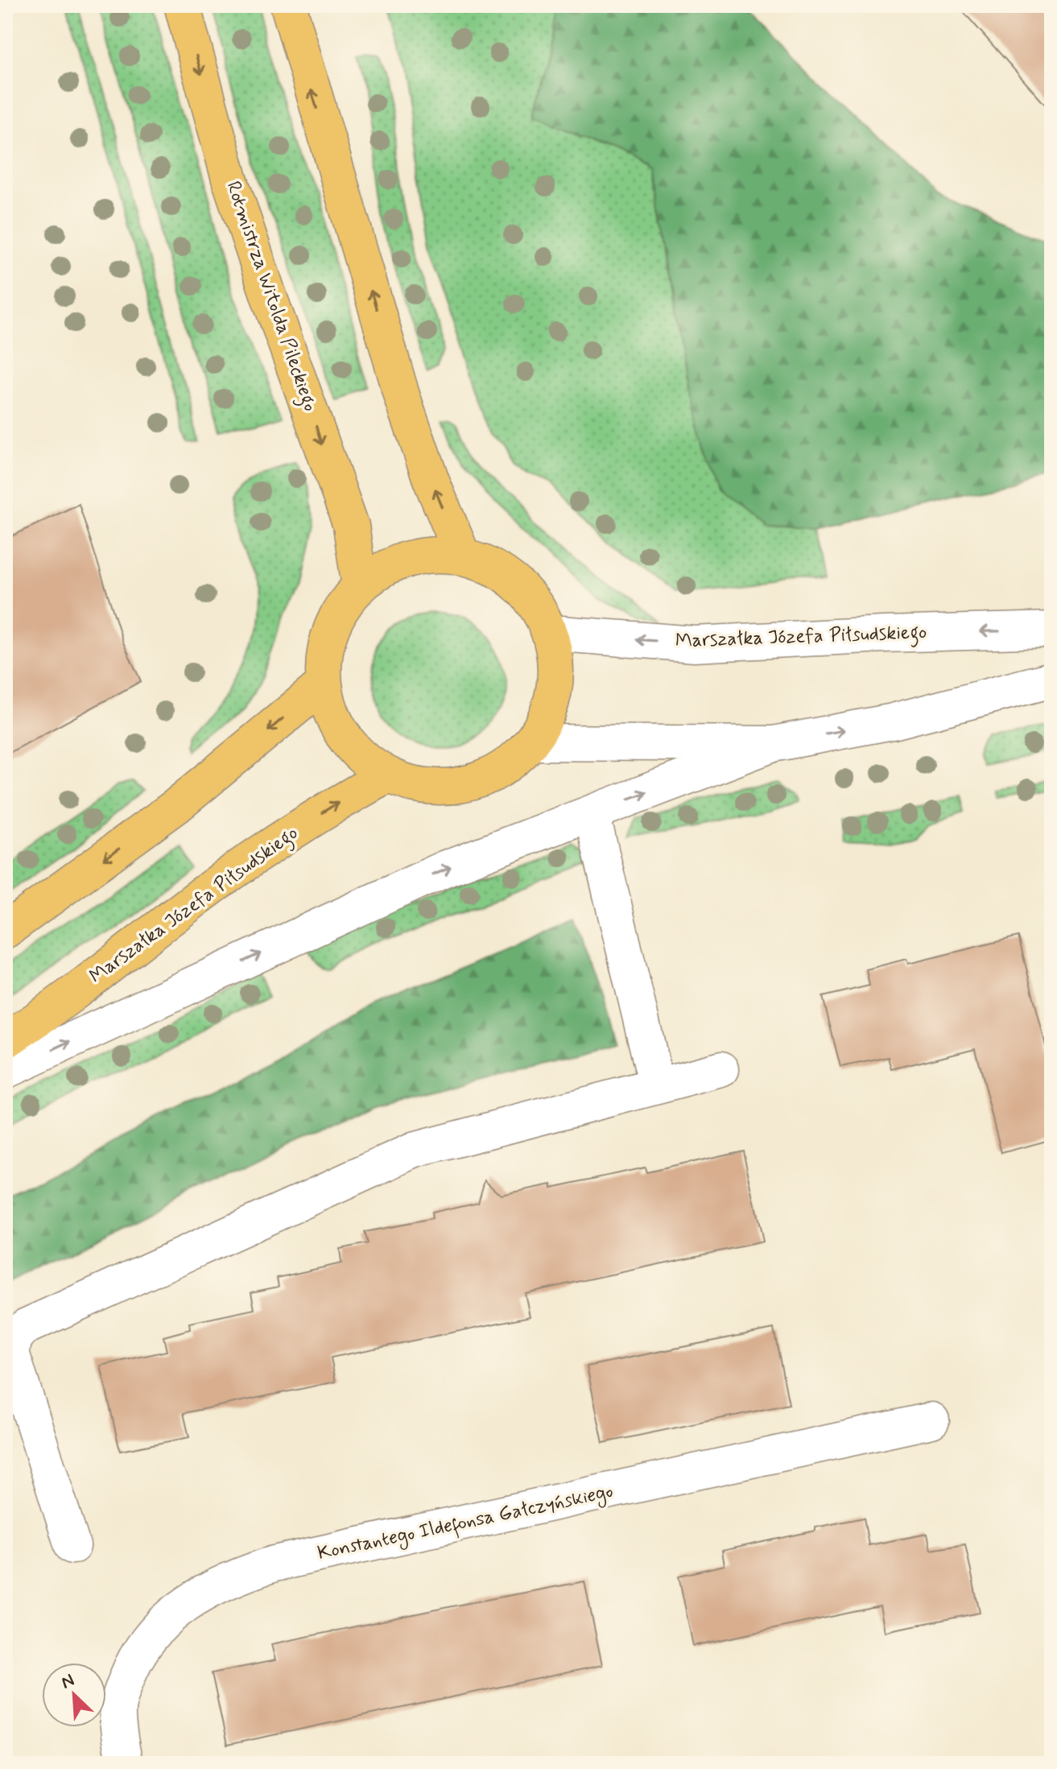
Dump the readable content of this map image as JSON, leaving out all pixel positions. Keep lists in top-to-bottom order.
{
  "streets": {
    "main road": ["Rotmistrza Witolda Pileckiego", "Marszałka Józefa Piłsudskiego"],
    "street": ["Konstantego Ildefonsa Gałczyńskiego"]
  },
  "north": "top left"
}
